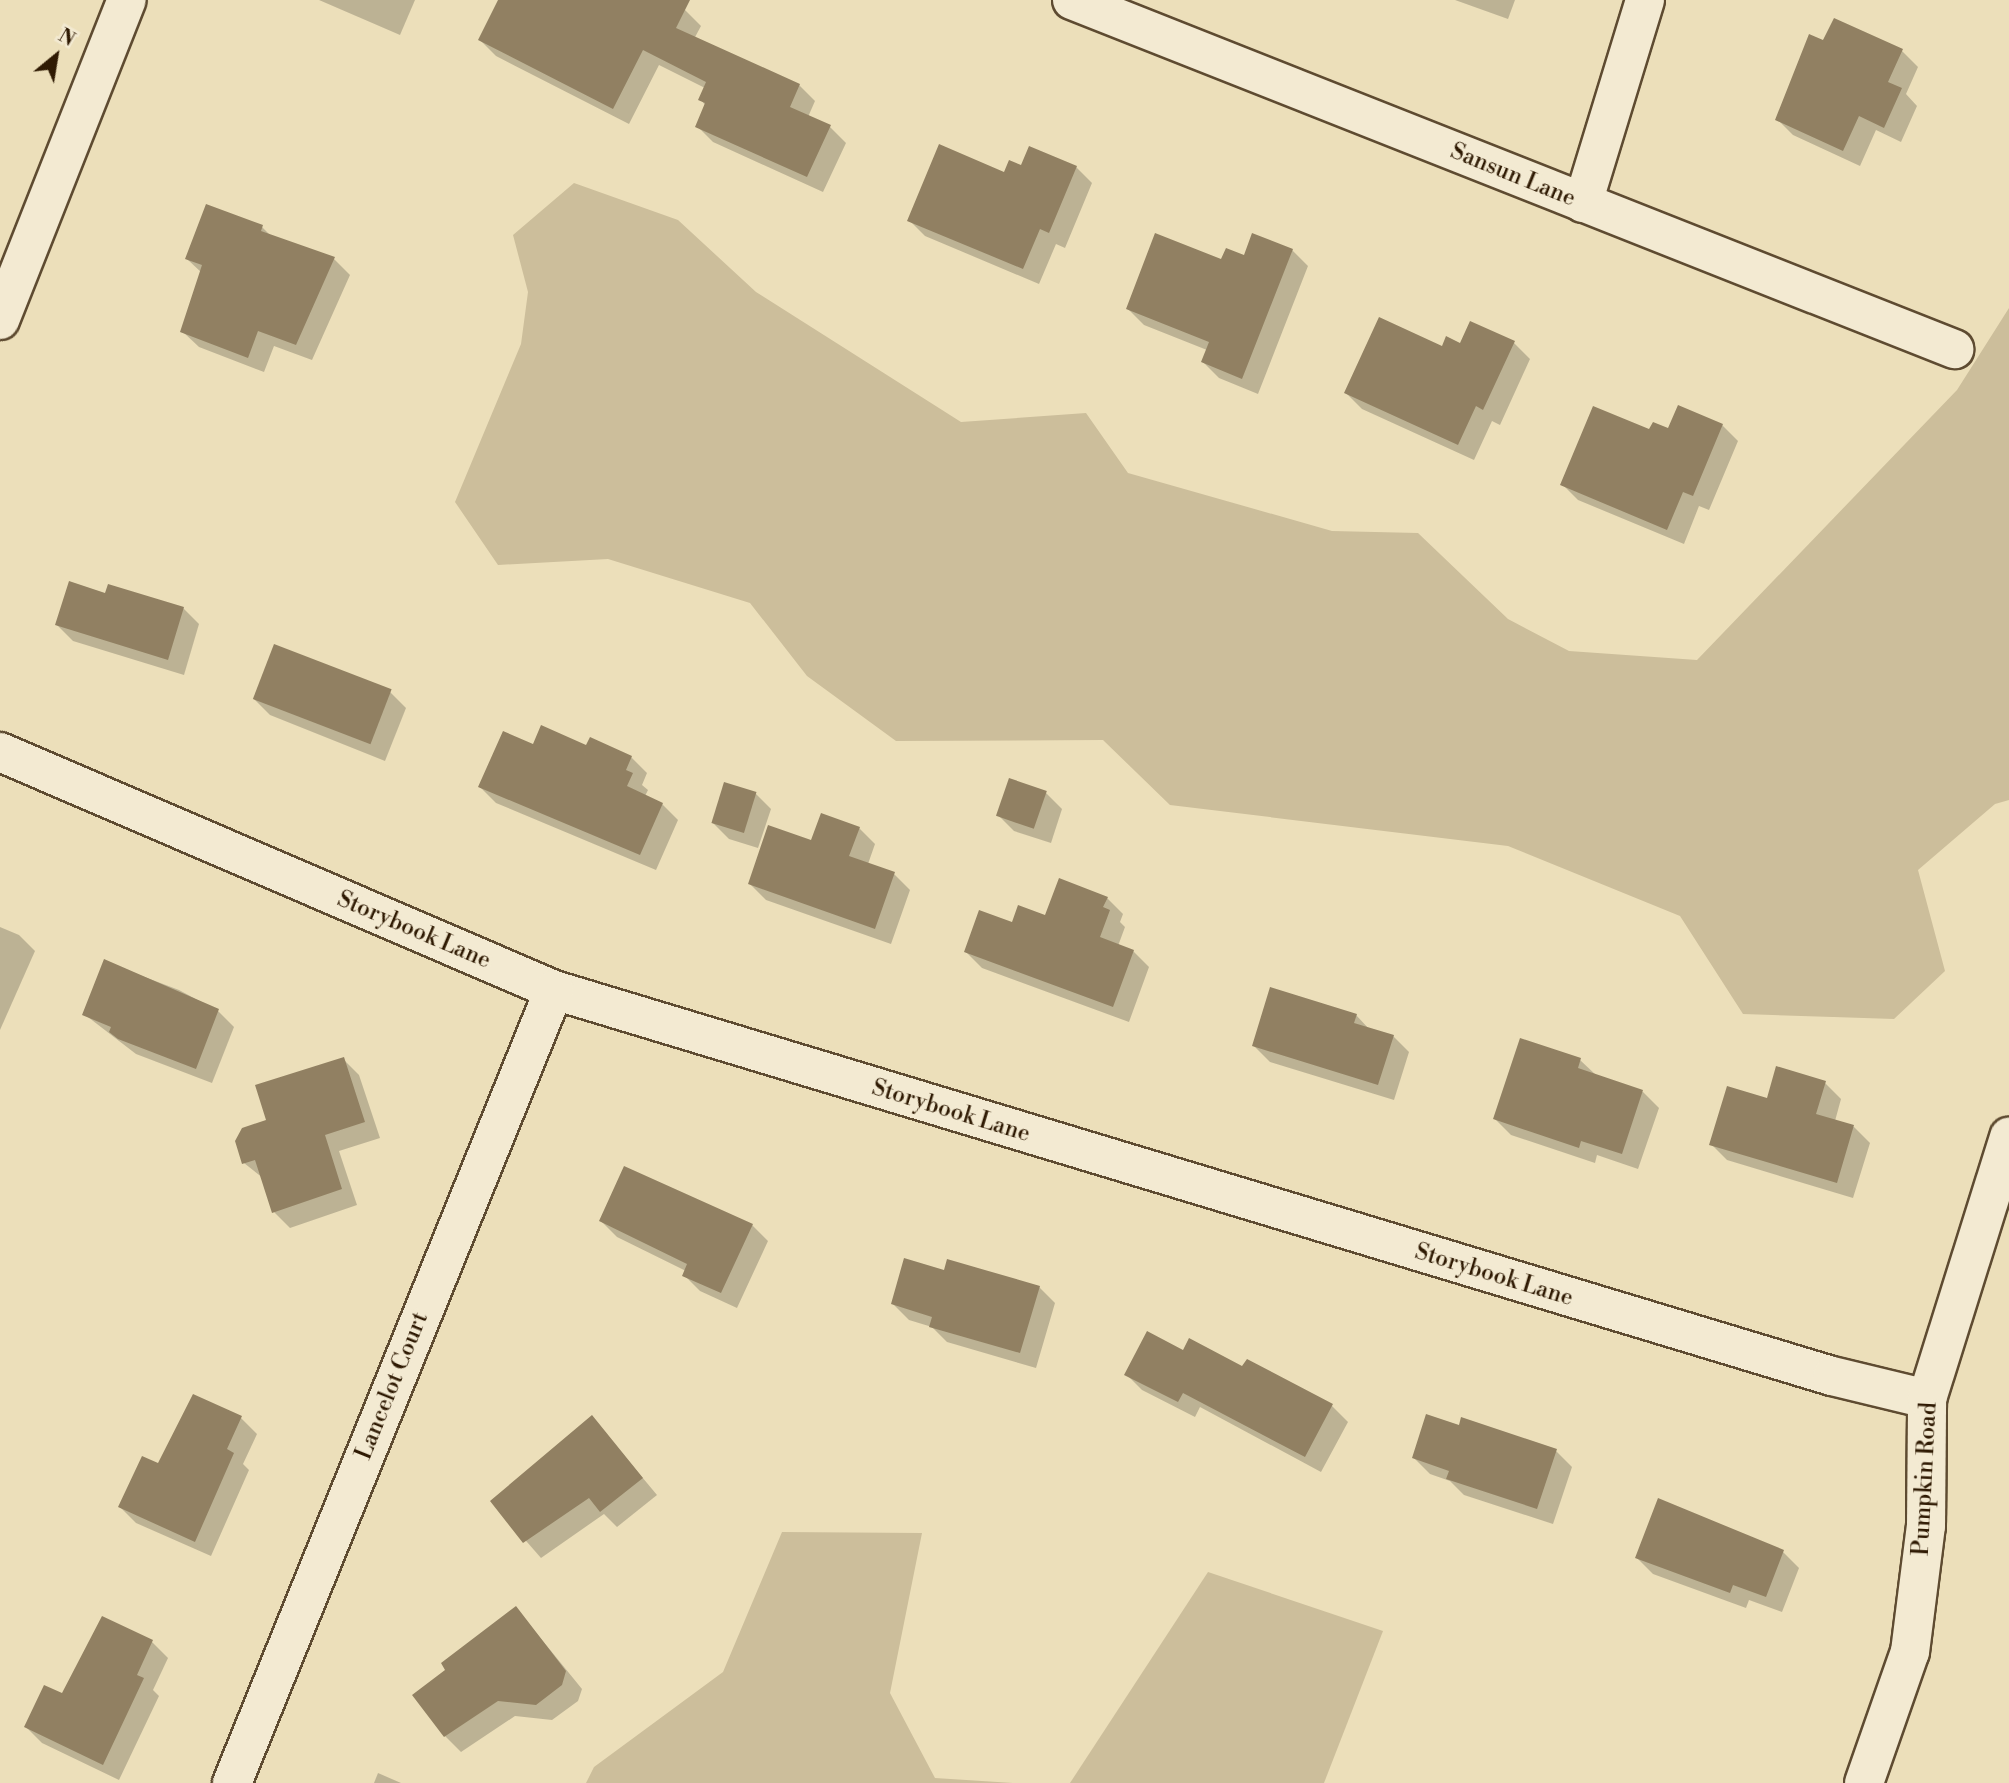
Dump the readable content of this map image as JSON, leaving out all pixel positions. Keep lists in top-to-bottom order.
{
  "streets": {
    "street": [
      "Sansun Lane",
      "Storybook Lane",
      "Lancelot Court",
      "Pumpkin Road"
    ]
  },
  "crossings": [
    ["Storybook Lane", "Lancelot Court"],
    ["Storybook Lane", "Pumpkin Road"]
  ],
  "north": "top right"
}
